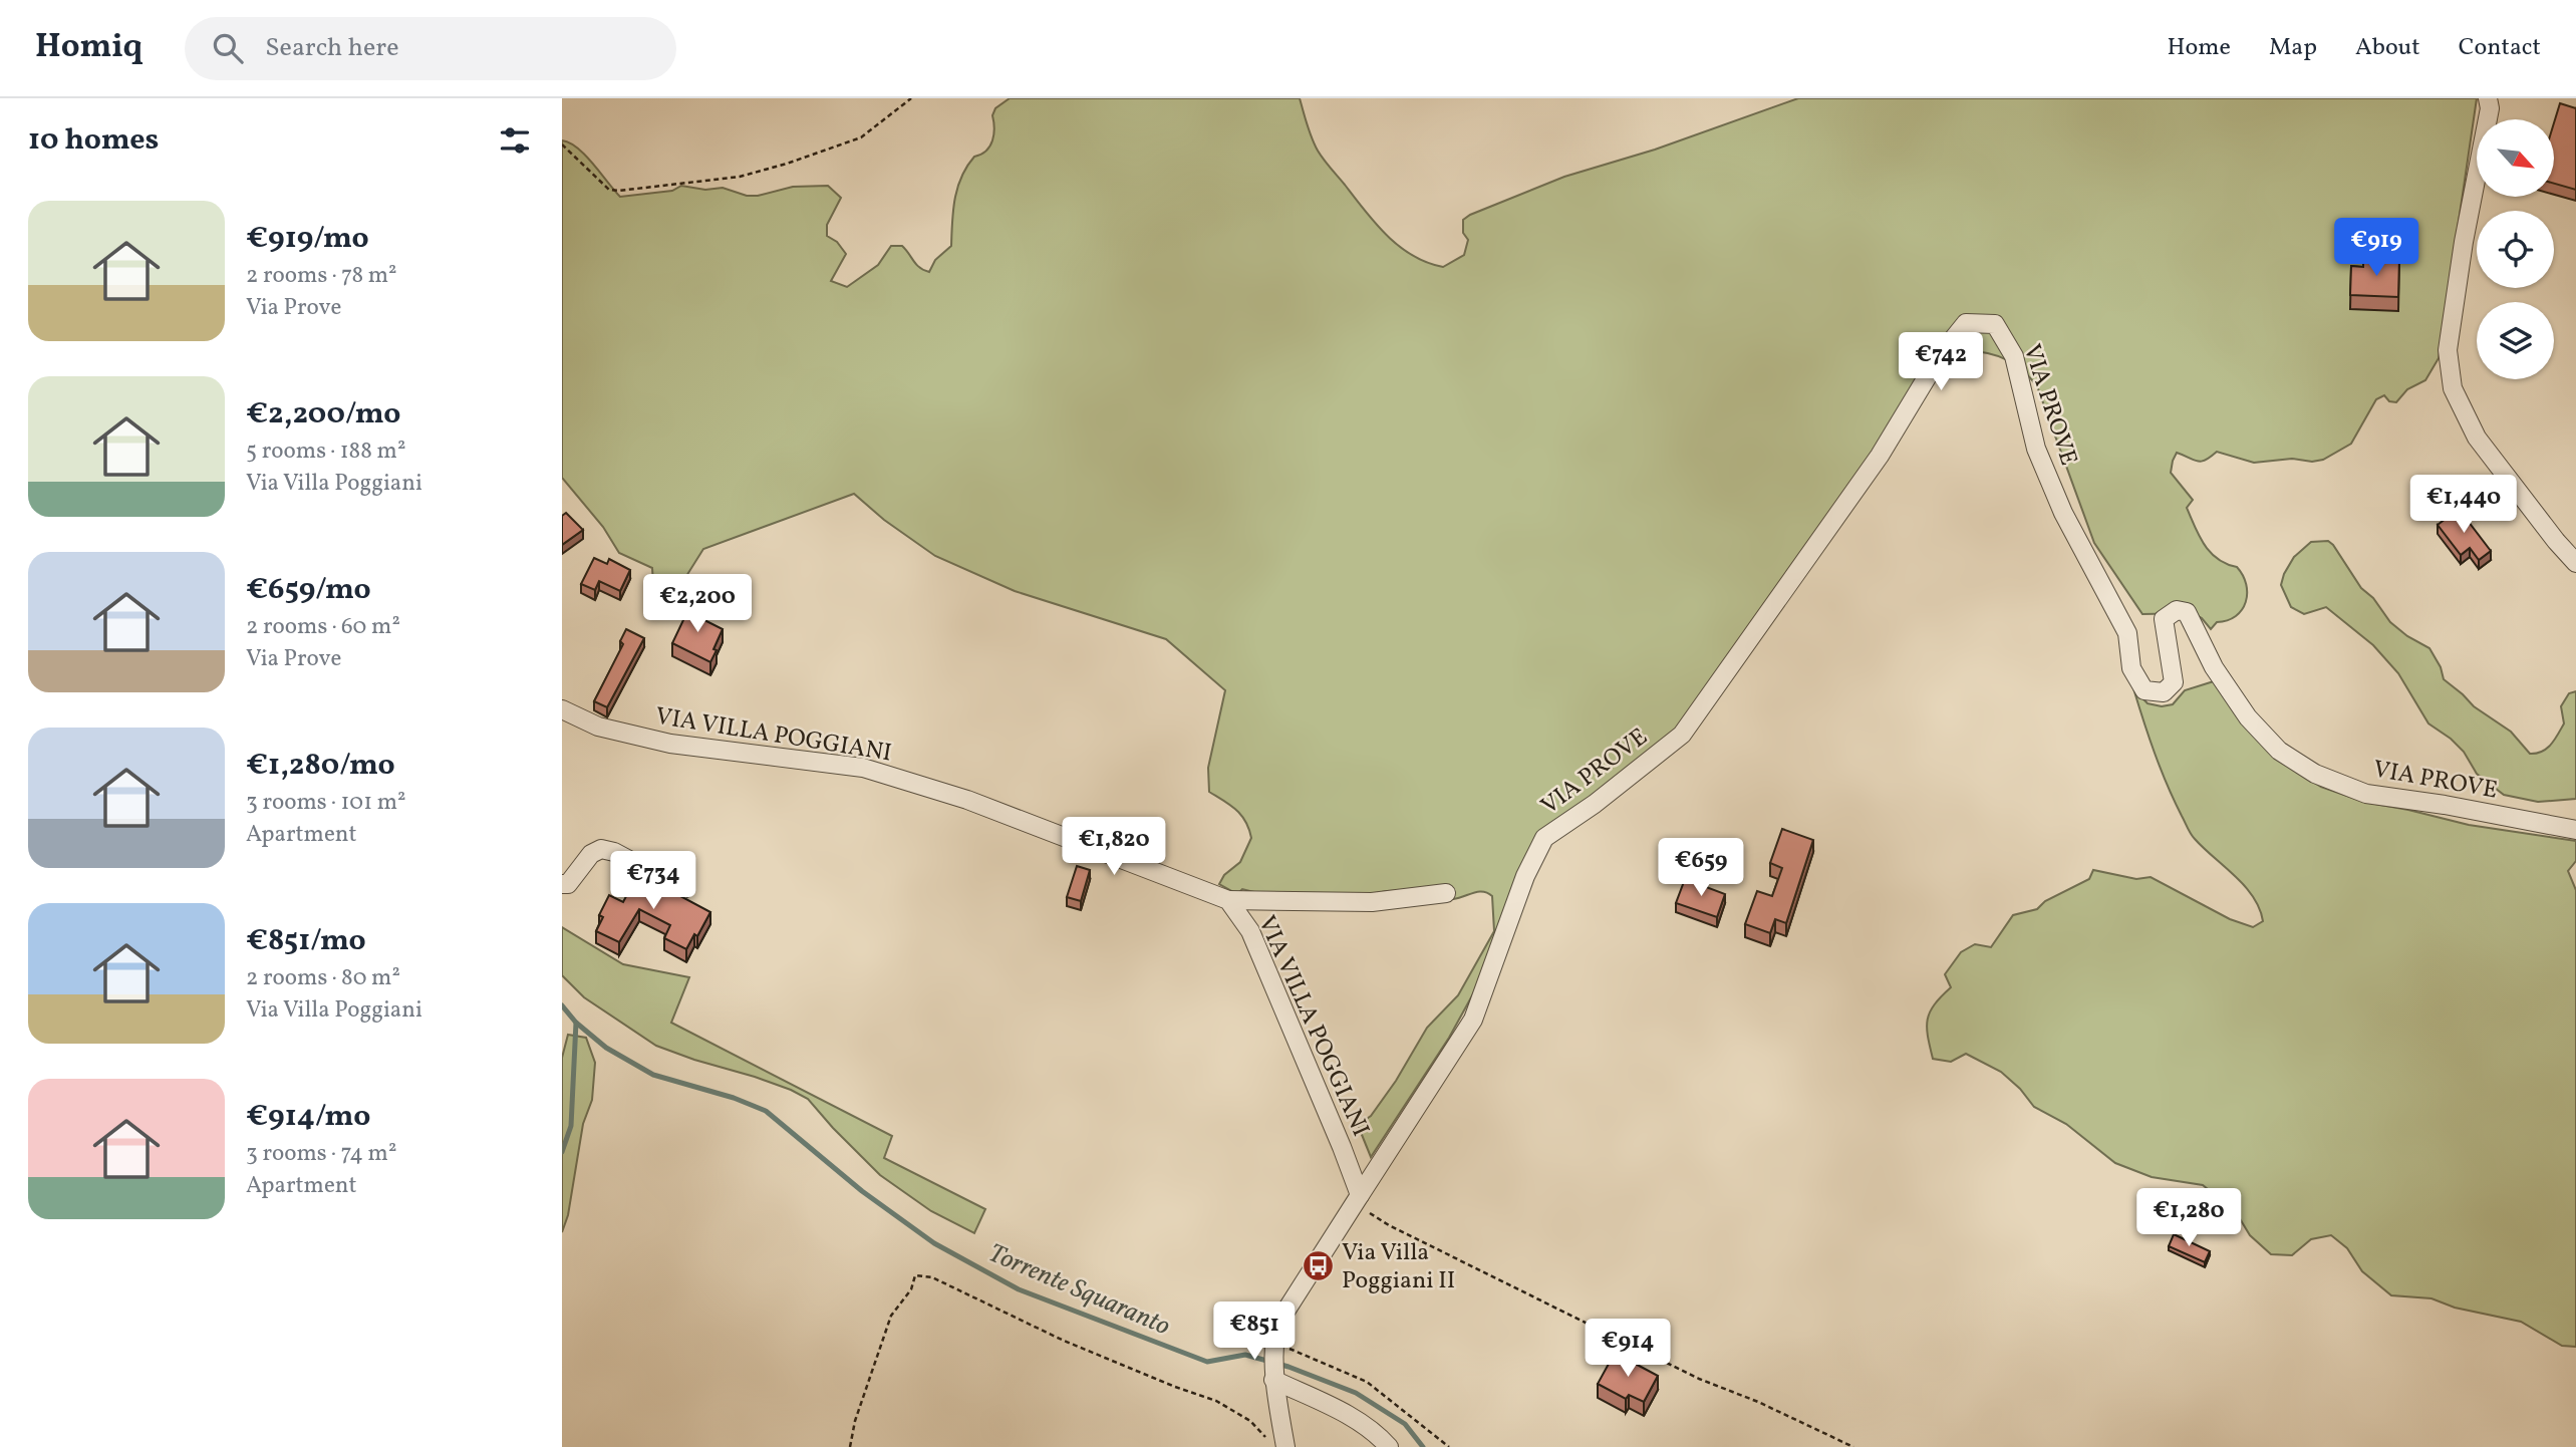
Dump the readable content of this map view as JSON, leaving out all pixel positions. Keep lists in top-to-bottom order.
{
  "streets": {
    "street": ["VIA PROVE", "VIA VILLA POGGIANI"]
  },
  "crossings": [
    ["VIA PROVE", "VIA VILLA POGGIANI"]
  ],
  "water": ["Torrente Squaranto"],
  "places": {
    "bus stop": ["Via Villa Poggiani II"]
  },
  "north": "bottom right",
  "page": {
    "header": "Homiq",
    "search": "Search here",
    "nav": [
      "Home",
      "Map",
      "About",
      "Contact"
    ],
    "heading": "10 homes",
    "list": [
      {
        "name": "€919/mo",
        "note": "2 rooms · 78 m² · Via Prove"
      },
      {
        "name": "€2,200/mo",
        "note": "5 rooms · 188 m² · Via Villa Poggiani"
      },
      {
        "name": "€659/mo",
        "note": "2 rooms · 60 m² · Via Prove"
      },
      {
        "name": "€1,280/mo",
        "note": "3 rooms · 101 m² · Apartment"
      },
      {
        "name": "€851/mo",
        "note": "2 rooms · 80 m² · Via Villa Poggiani"
      },
      {
        "name": "€914/mo",
        "note": "3 rooms · 74 m² · Apartment"
      }
    ],
    "price": [
      "€919",
      "€742",
      "€1,440",
      "€2,200",
      "€1,820",
      "€659",
      "€734",
      "€1,280",
      "€851",
      "€914"
    ]
  }
}
